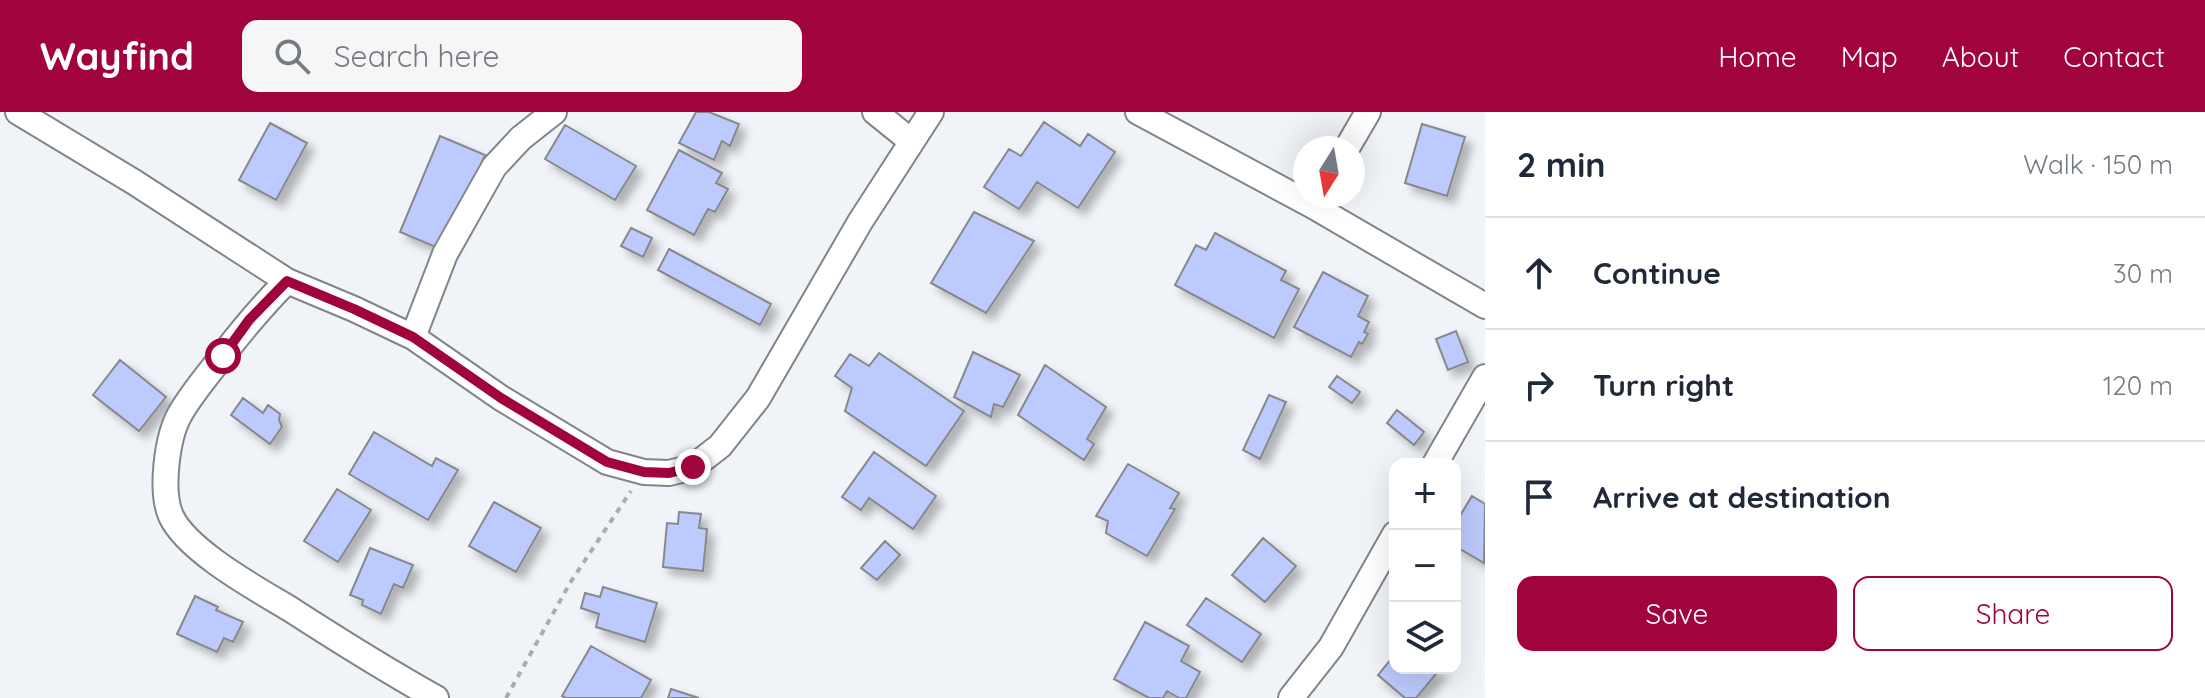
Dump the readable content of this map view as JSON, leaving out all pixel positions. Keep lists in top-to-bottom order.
{
  "north": "bottom",
  "page": {
    "header": "Wayfind",
    "search": "Search here",
    "nav": [
      "Home",
      "Map",
      "About",
      "Contact"
    ],
    "heading": ["2 min", "Walk · 150 m"],
    "list": [
      ["Continue", "30 m"],
      ["Turn right", "120 m"],
      "Arrive at destination"
    ],
    "map_buttons": ["+", "−"],
    "buttons": ["Save", "Share"]
  }
}
